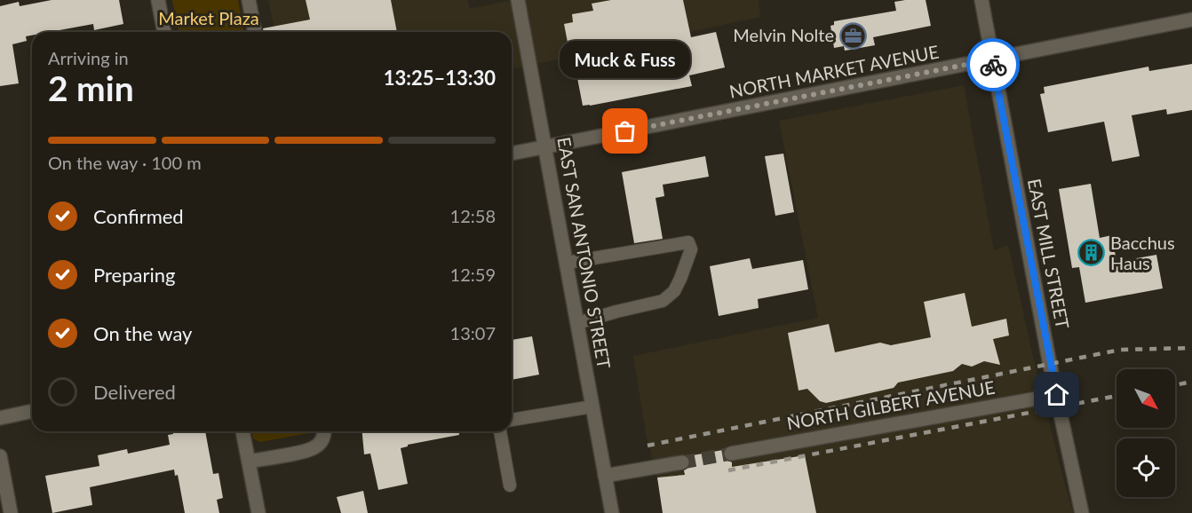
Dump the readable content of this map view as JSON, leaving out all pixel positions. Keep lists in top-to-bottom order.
{
  "streets": {
    "street": [
      "NORTH MARKET AVENUE",
      "EAST SAN ANTONIO STREET",
      "EAST MILL STREET",
      "NORTH GILBERT AVENUE"
    ]
  },
  "crossings": [
    ["NORTH MARKET AVENUE", "EAST SAN ANTONIO STREET"],
    ["NORTH MARKET AVENUE", "EAST MILL STREET"],
    ["EAST MILL STREET", "NORTH GILBERT AVENUE"]
  ],
  "parks": ["Market Plaza"],
  "places": {
    "office": ["Melvin Nolte"],
    "other": ["Muck & Fuss"],
    "building": ["Bacchus Haus"]
  },
  "north": "bottom right",
  "page": {
    "heading": ["2 min", "Arriving in", "13:25–13:30"],
    "bubble": "Muck & Fuss",
    "bar": "On the way · 100 m",
    "list": [
      ["Confirmed", "12:58"],
      ["Preparing", "12:59"],
      ["On the way", "13:07"],
      "Delivered"
    ]
  }
}
